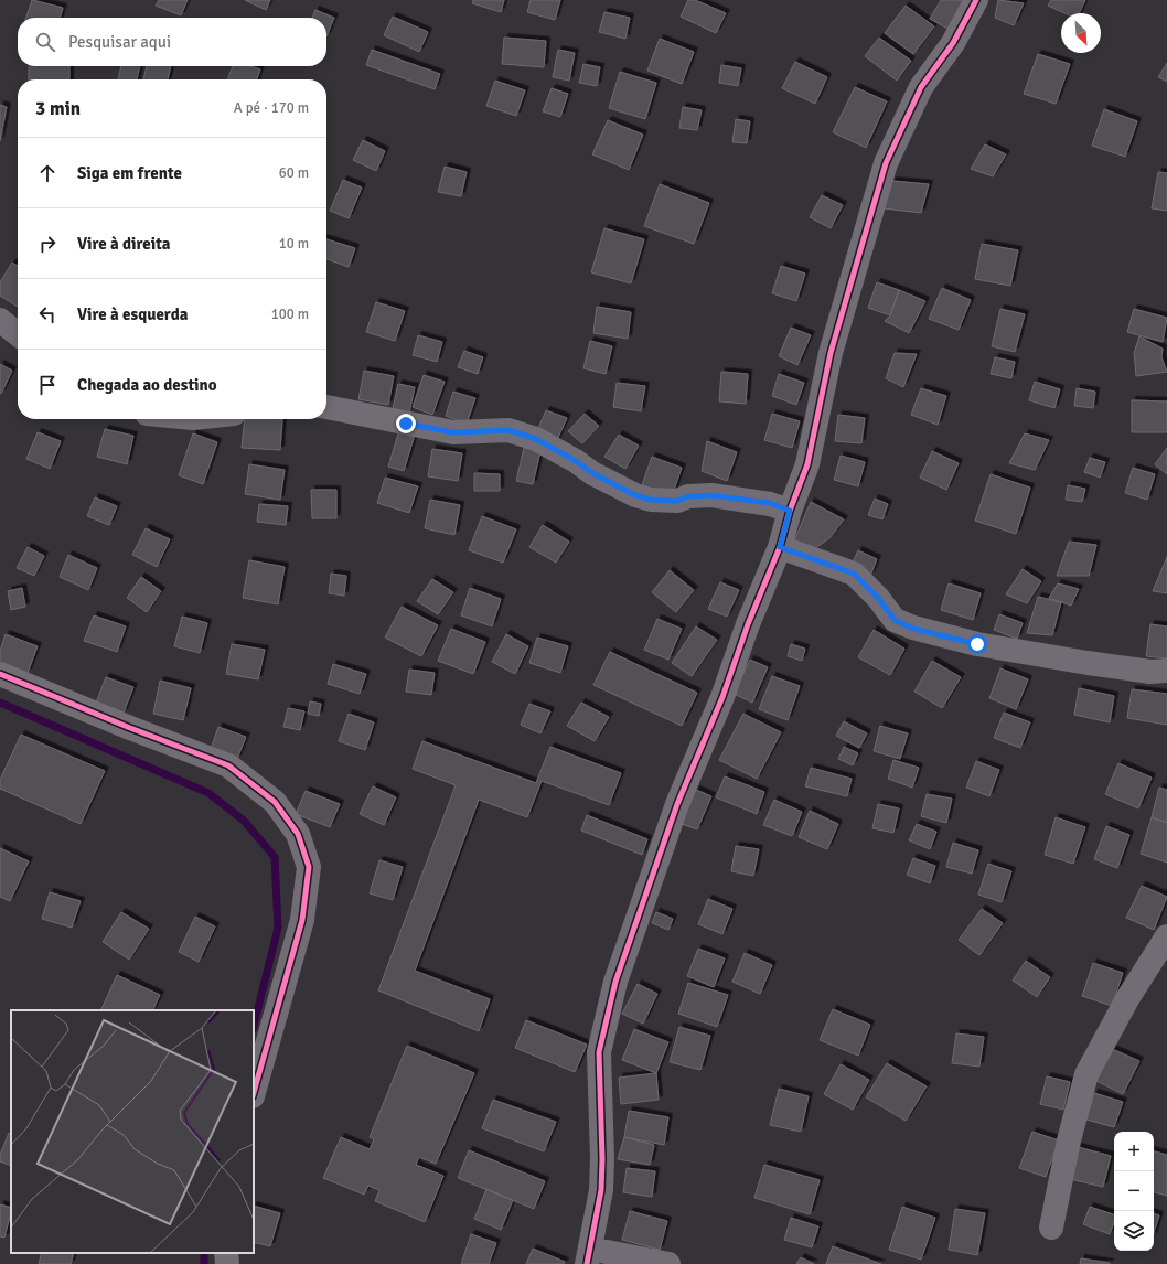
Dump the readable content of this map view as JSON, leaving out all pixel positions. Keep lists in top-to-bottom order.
{
  "north": "bottom right",
  "page": {
    "search": "Pesquisar aqui",
    "heading": ["3 min", "A pé · 170 m"],
    "list": [
      ["Siga em frente", "60 m"],
      ["Vire à direita", "10 m"],
      ["Vire à esquerda", "100 m"],
      "Chegada ao destino"
    ],
    "map_buttons": ["+", "−"]
  }
}
